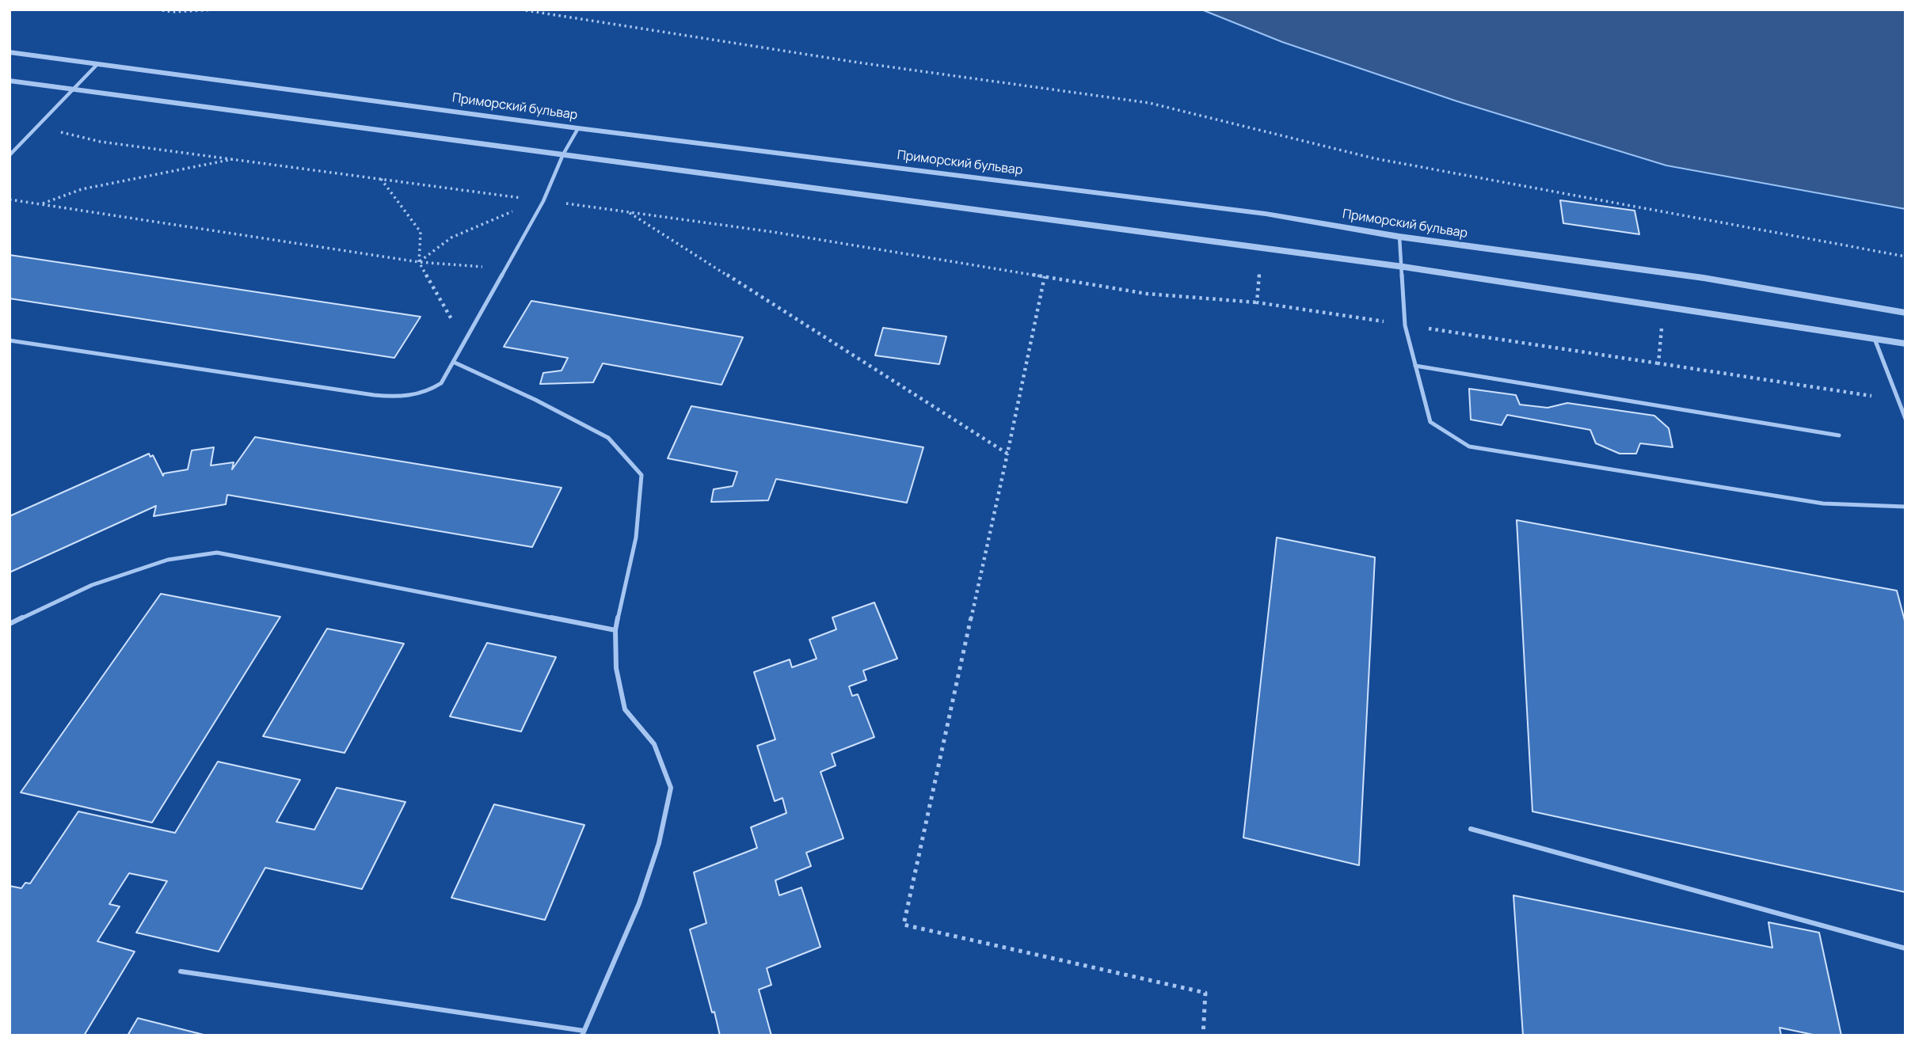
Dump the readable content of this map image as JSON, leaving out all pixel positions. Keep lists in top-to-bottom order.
{
  "streets": {
    "street": ["Приморский бульвар"]
  }
}
